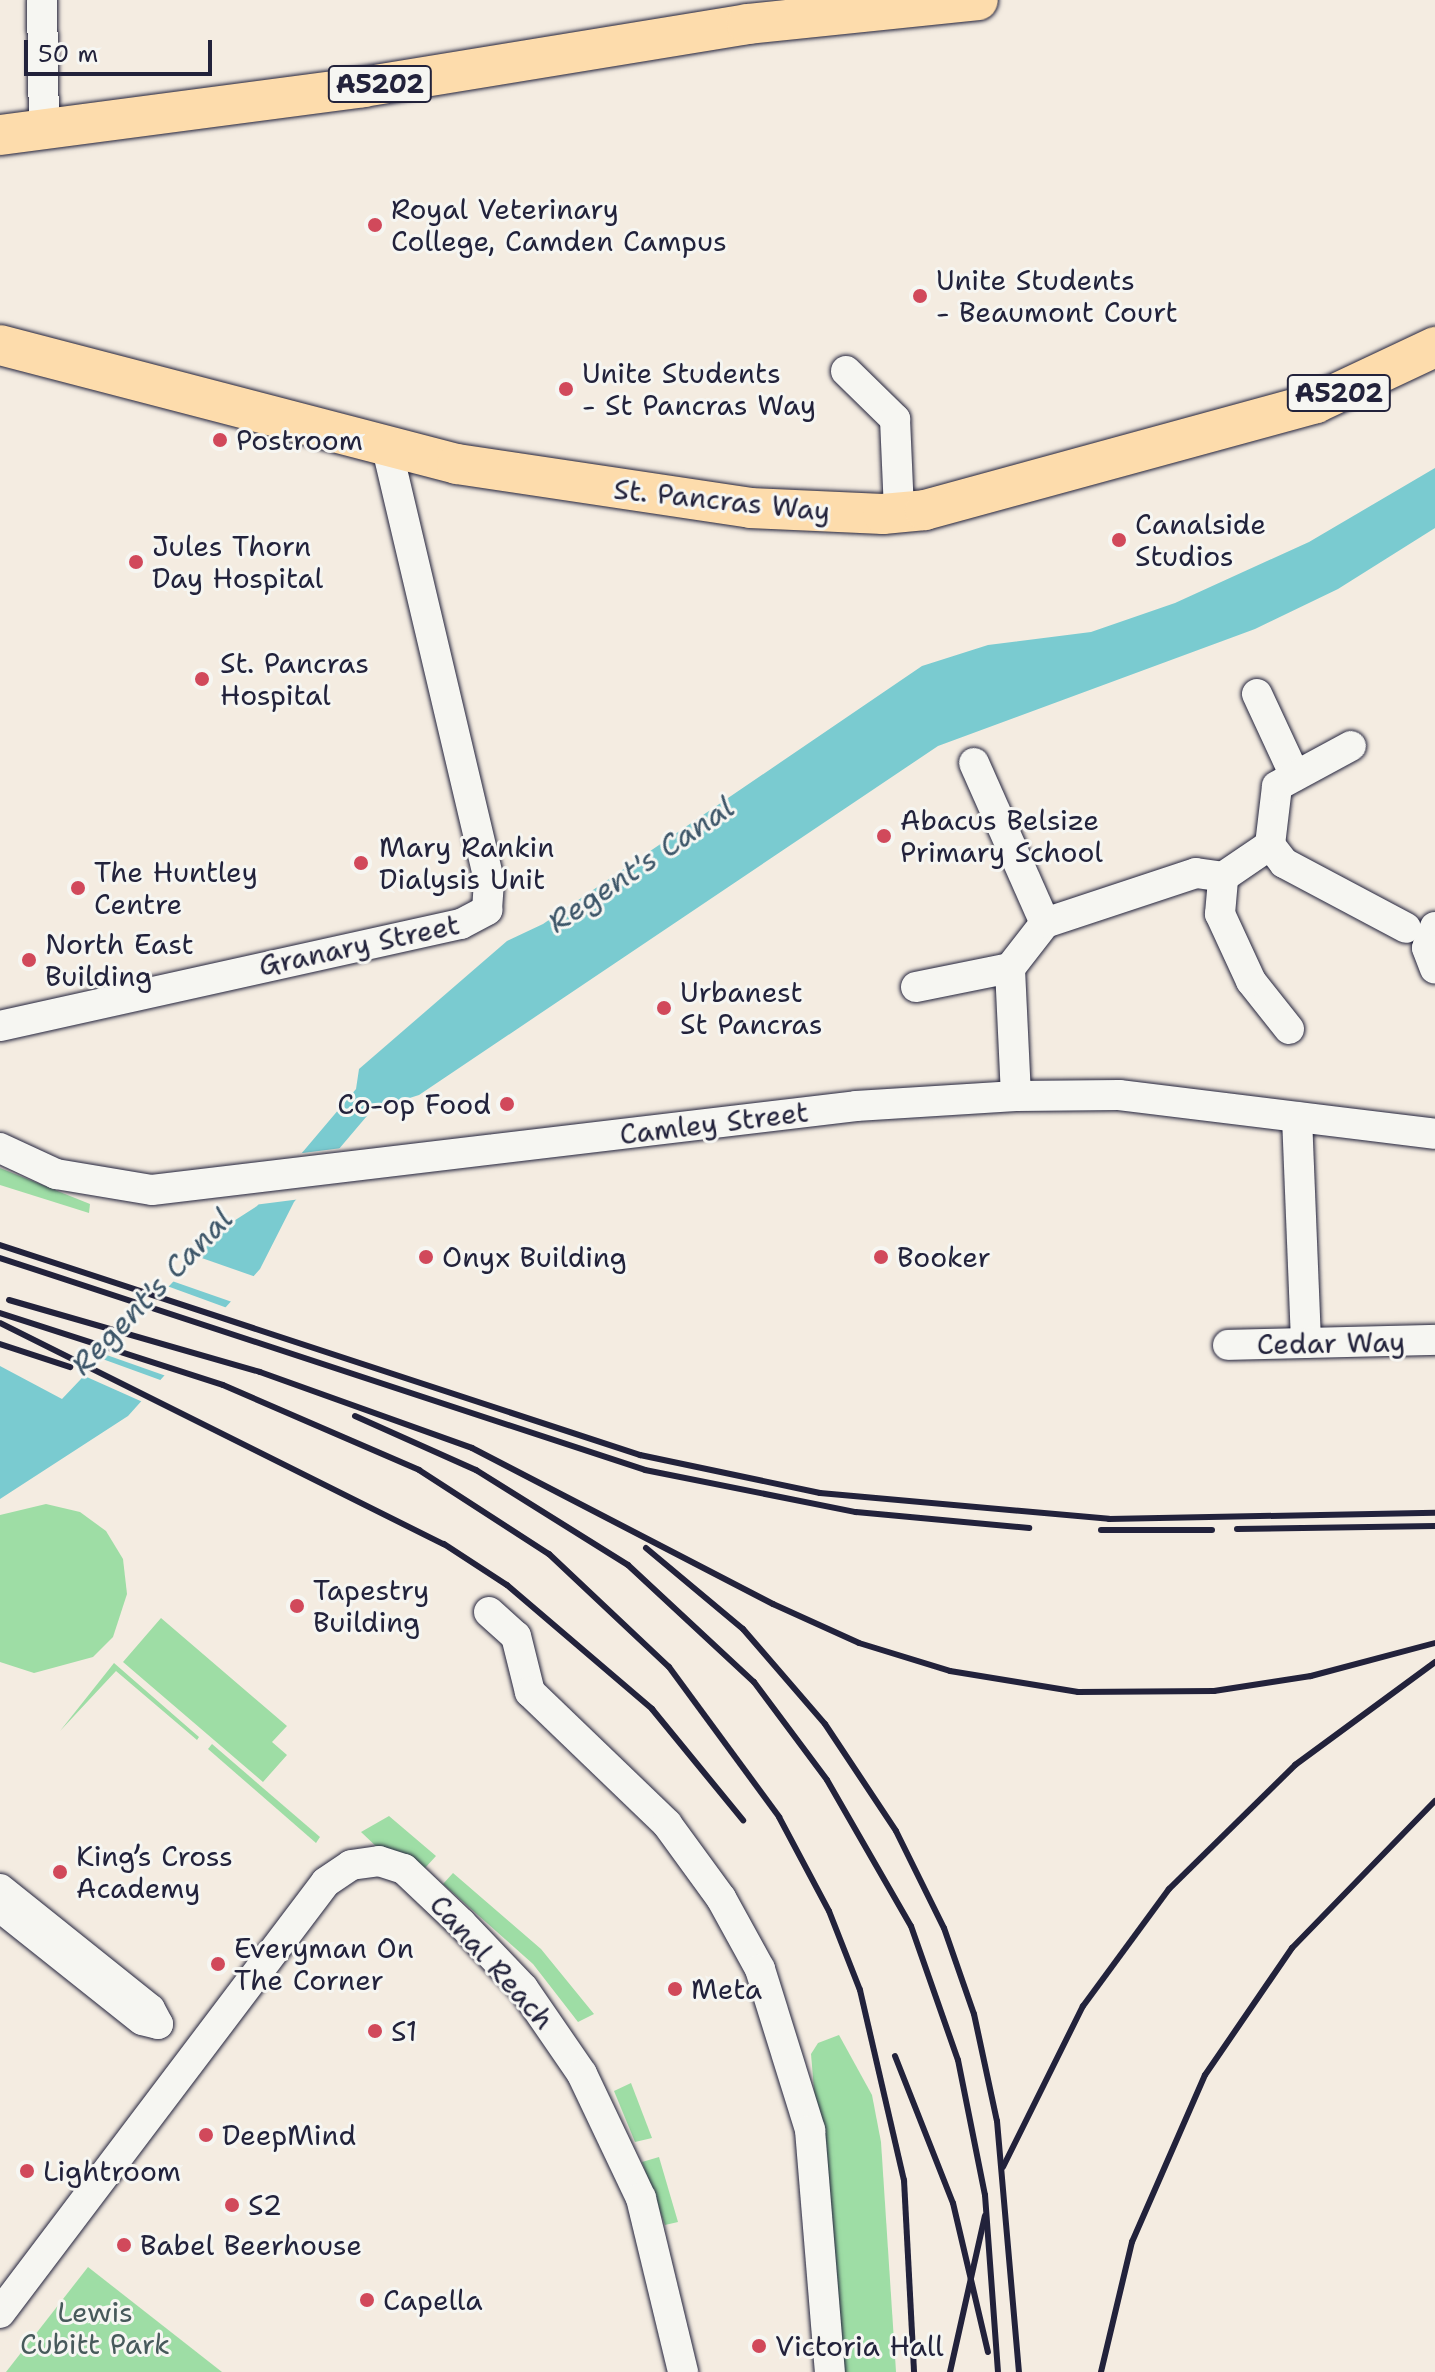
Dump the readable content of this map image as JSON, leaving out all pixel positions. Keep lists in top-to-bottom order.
{
  "streets": {
    "main road": ["A5202", "St. Pancras Way"],
    "street": [
      "Granary Street",
      "Camley Street",
      "Cedar Way",
      "Canal Reach"
    ]
  },
  "crossings": [
    ["St. Pancras Way", "Granary Street"]
  ],
  "water": ["Regent's Canal"],
  "parks": ["Lewis Cubitt Park"],
  "places": [
    "Royal Veterinary College, Camden Campus",
    "Unite Students - Beaumont Court",
    "Unite Students - St Pancras Way",
    "Postroom",
    "Canalside Studios",
    "Jules Thorn Day Hospital",
    "St. Pancras Hospital",
    "Abacus Belsize Primary School",
    "Mary Rankin Dialysis Unit",
    "The Huntley Centre",
    "North East Building",
    "Urbanest St Pancras",
    "Co-op Food",
    "Onyx Building",
    "Booker",
    "Tapestry Building",
    "King’s Cross Academy",
    "Everyman On The Corner",
    "Meta",
    "S1",
    "DeepMind",
    "Lightroom",
    "S2",
    "Babel Beerhouse",
    "Capella",
    "Victoria Hall"
  ],
  "scale_bar": "50 m"
}
